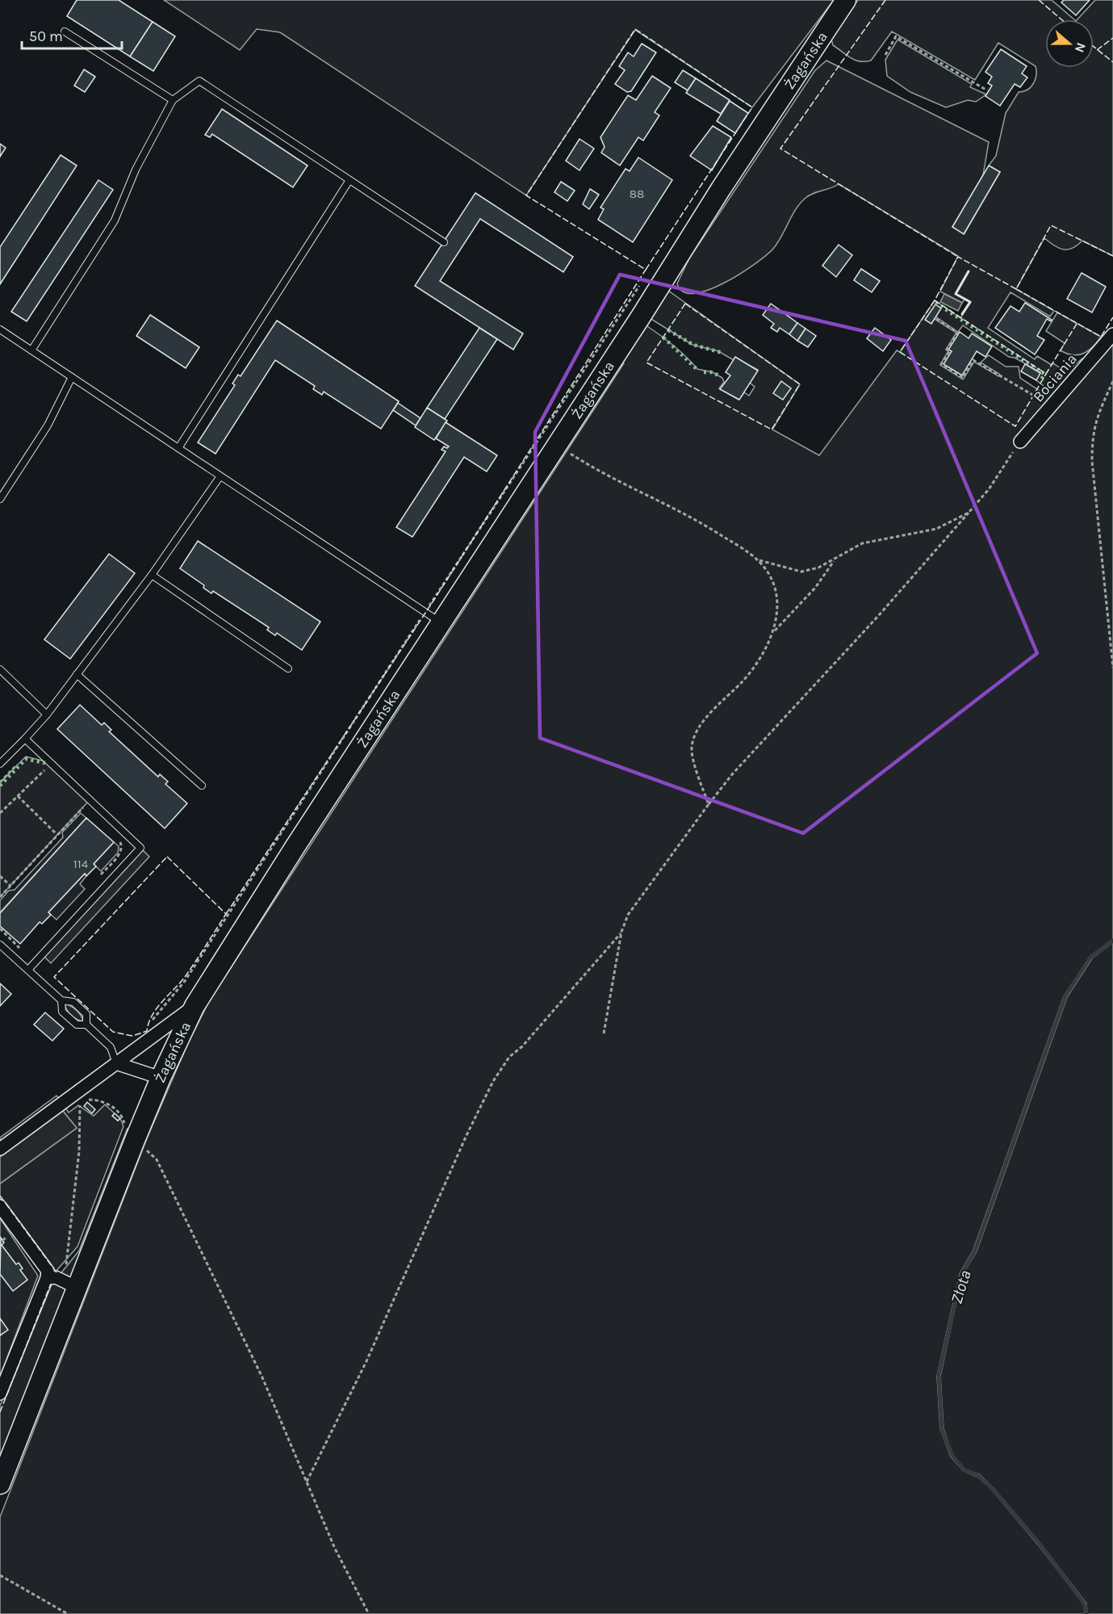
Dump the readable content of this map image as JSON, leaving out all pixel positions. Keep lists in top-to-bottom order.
{
  "streets": {
    "main road": ["Żagańska"],
    "street": ["Bociania"]
  },
  "water": ["Złota"],
  "house_numbers": ["88", "114"],
  "scale_bar": "50 m",
  "north": "right"
}
